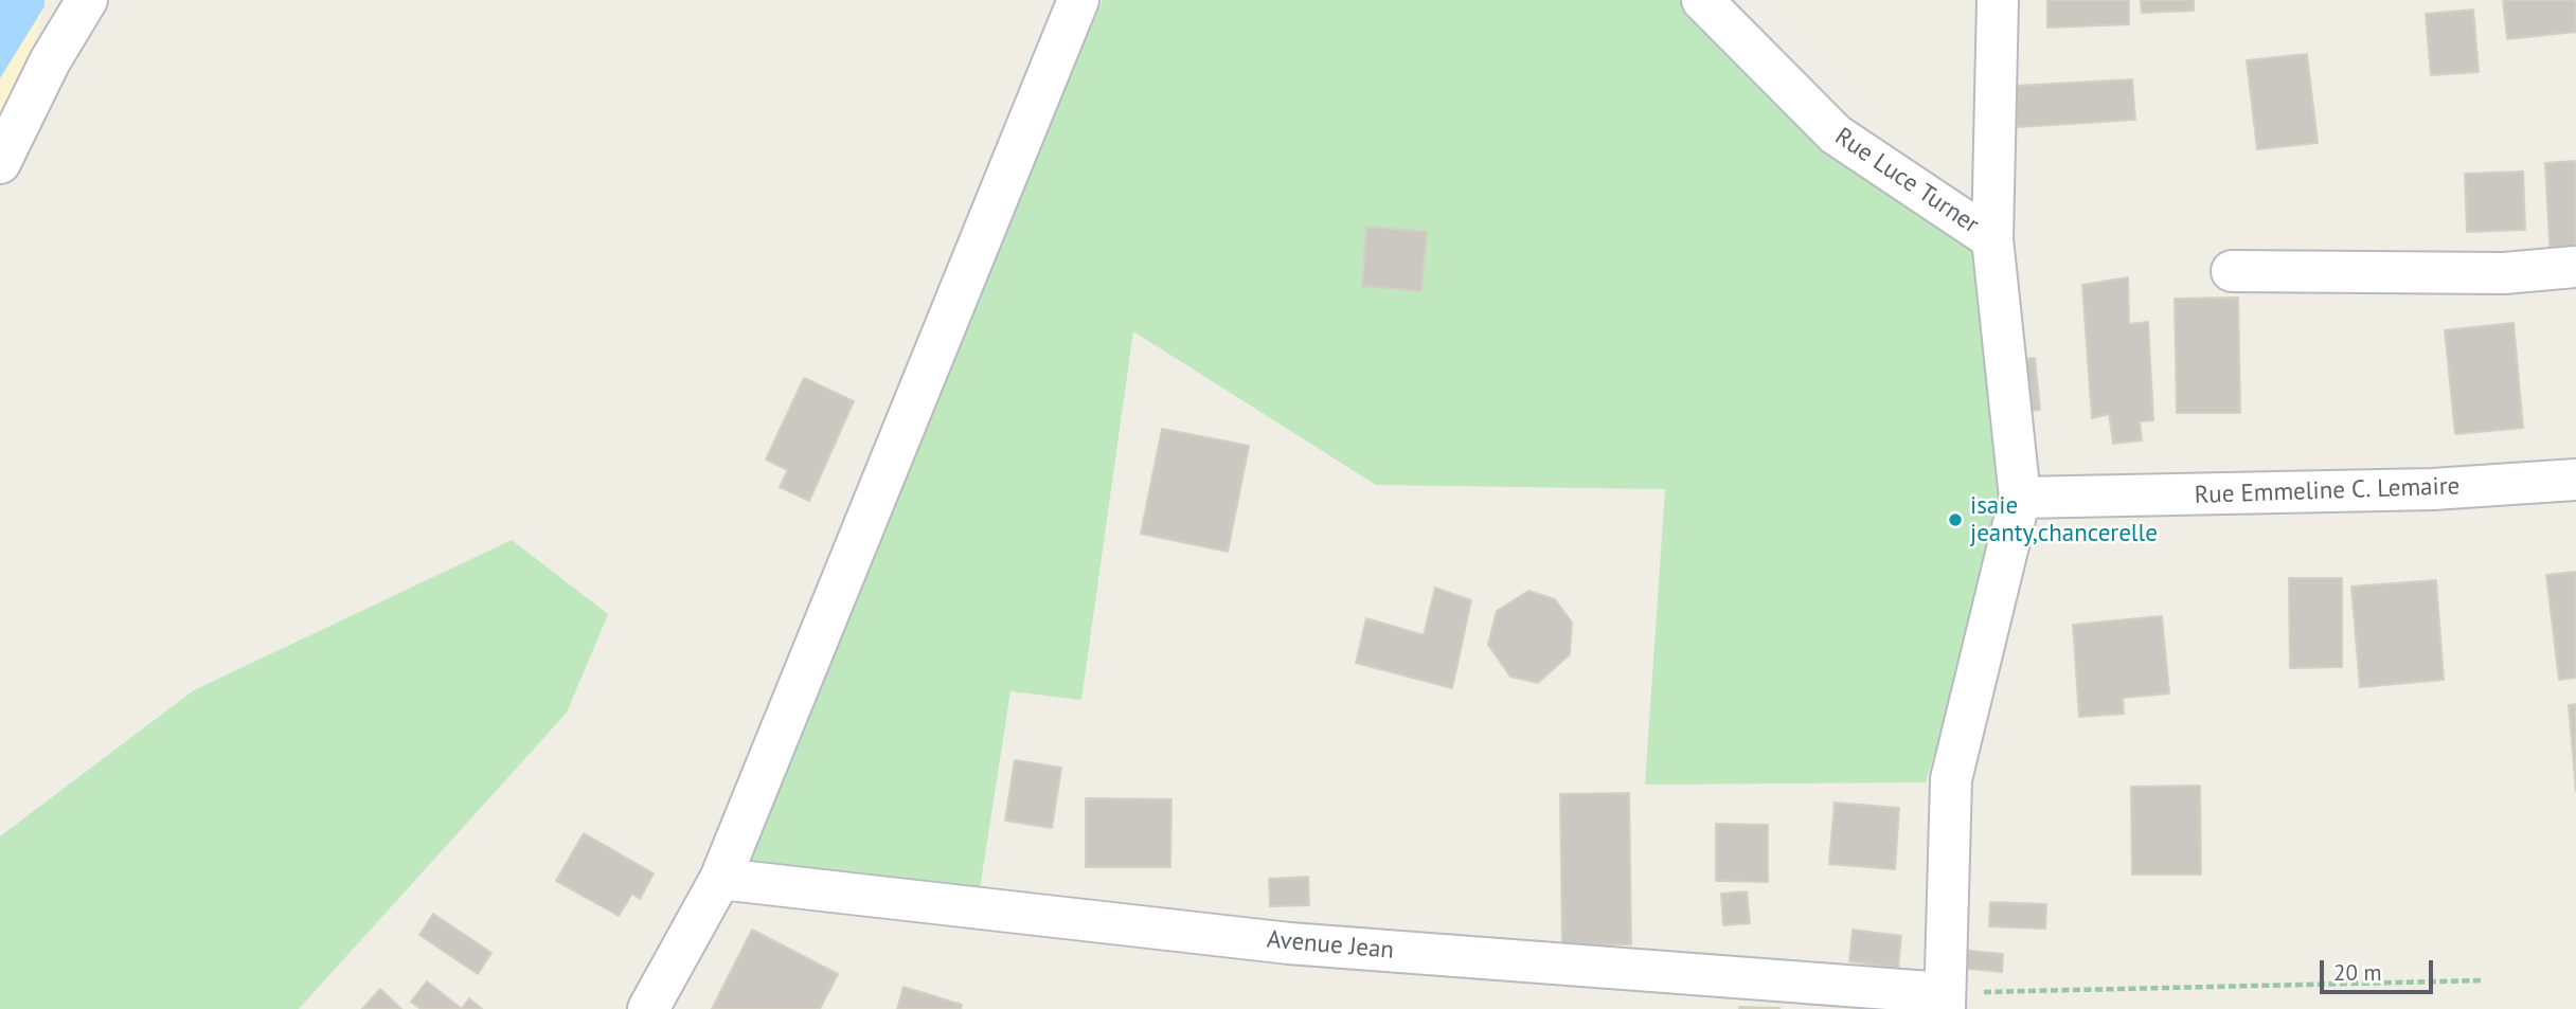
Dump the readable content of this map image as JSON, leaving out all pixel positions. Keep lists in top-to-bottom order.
{
  "streets": {
    "street": ["Rue Luce Turner", "Rue Emmeline C. Lemaire", "Avenue Jean"]
  },
  "crossings": [
    ["Rue Luce Turner", "Rue Emmeline C. Lemaire"]
  ],
  "places": ["isaie jeanty,chancerelle"],
  "scale_bar": "20 m"
}
